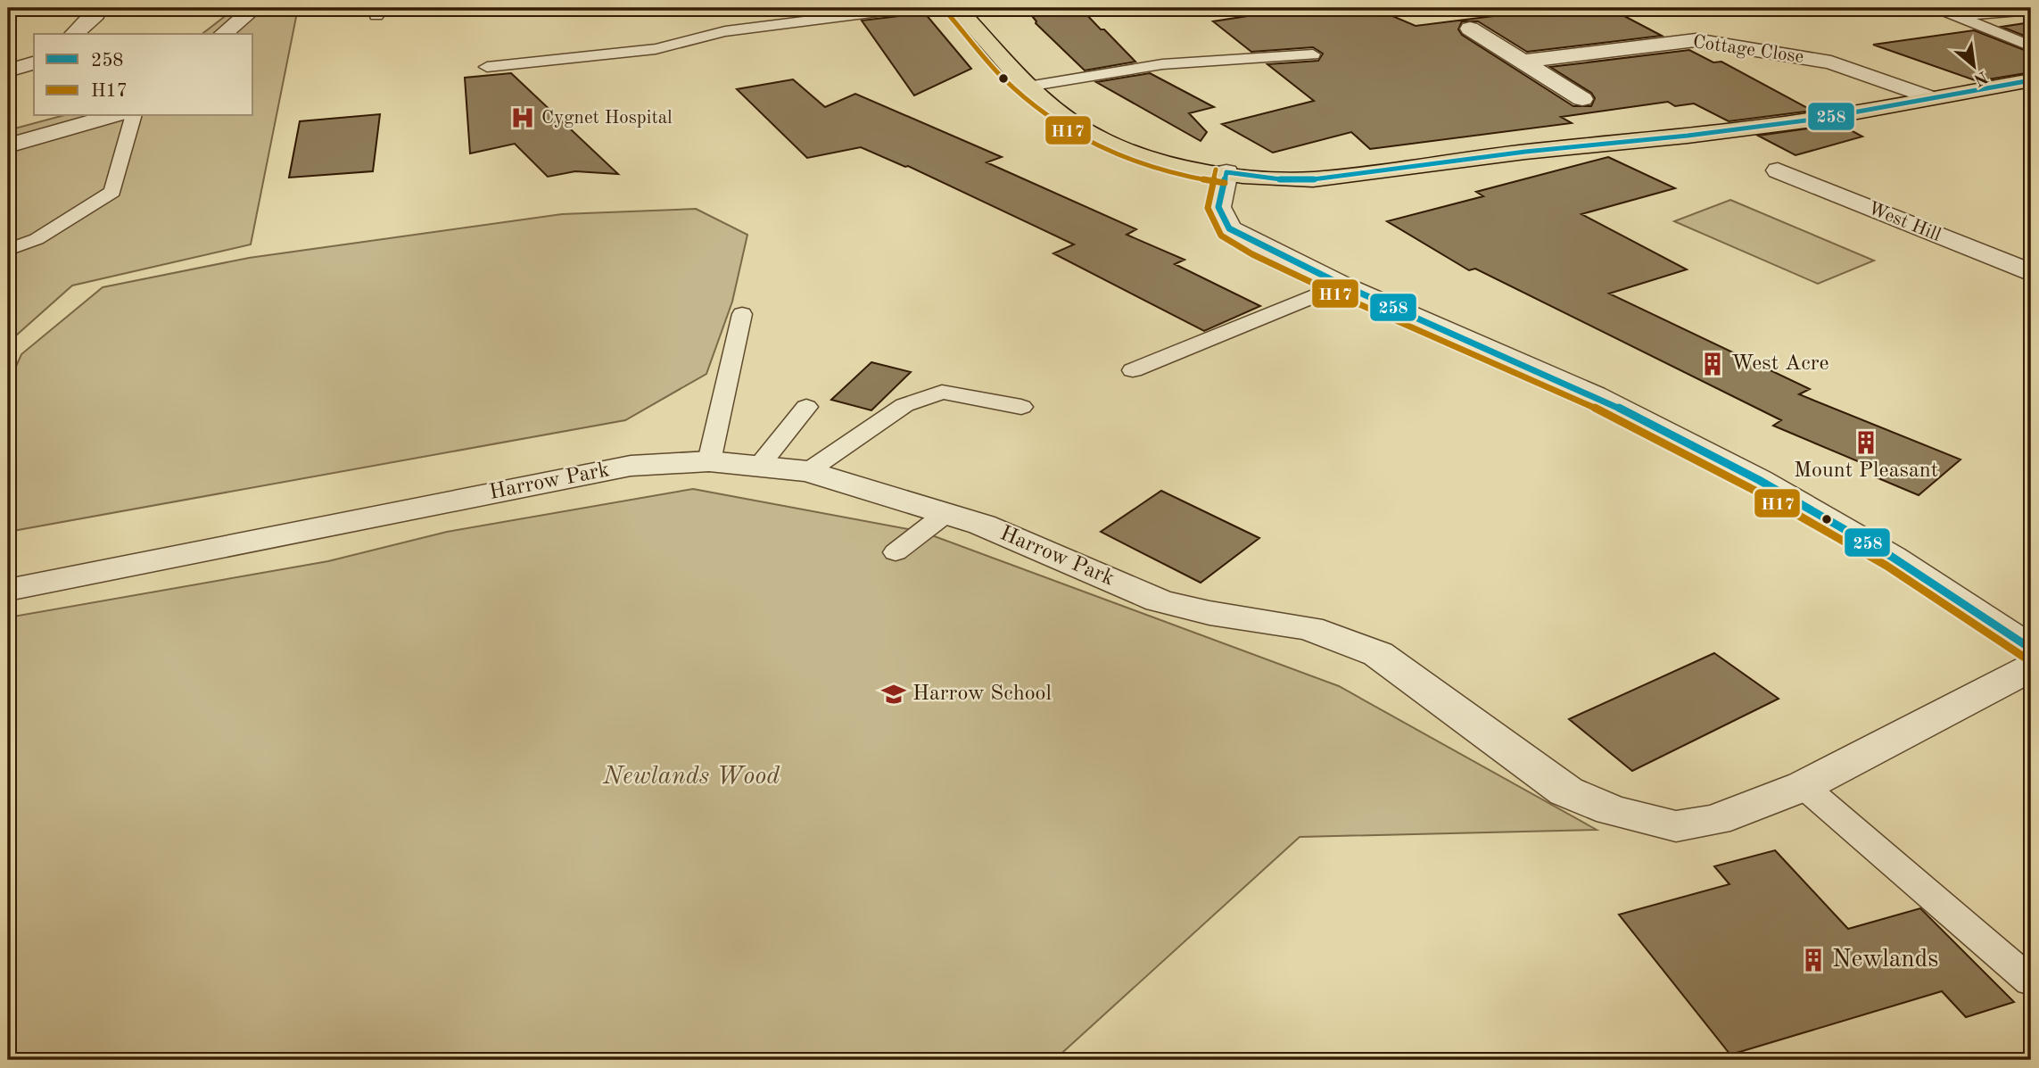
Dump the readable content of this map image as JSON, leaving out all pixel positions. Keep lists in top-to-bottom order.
{
  "streets": {
    "street": ["Cottage Close", "West Hill", "Harrow Park"]
  },
  "parks": ["Newlands Wood"],
  "places": {
    "hospital": ["Cygnet Hospital"],
    "building": ["West Acre", "Mount Pleasant", "Newlands"],
    "school or university": ["Harrow School"]
  },
  "lines": ["transit line H17", "transit line 258"],
  "legend": ["258", "H17"],
  "north": "bottom right"
}
